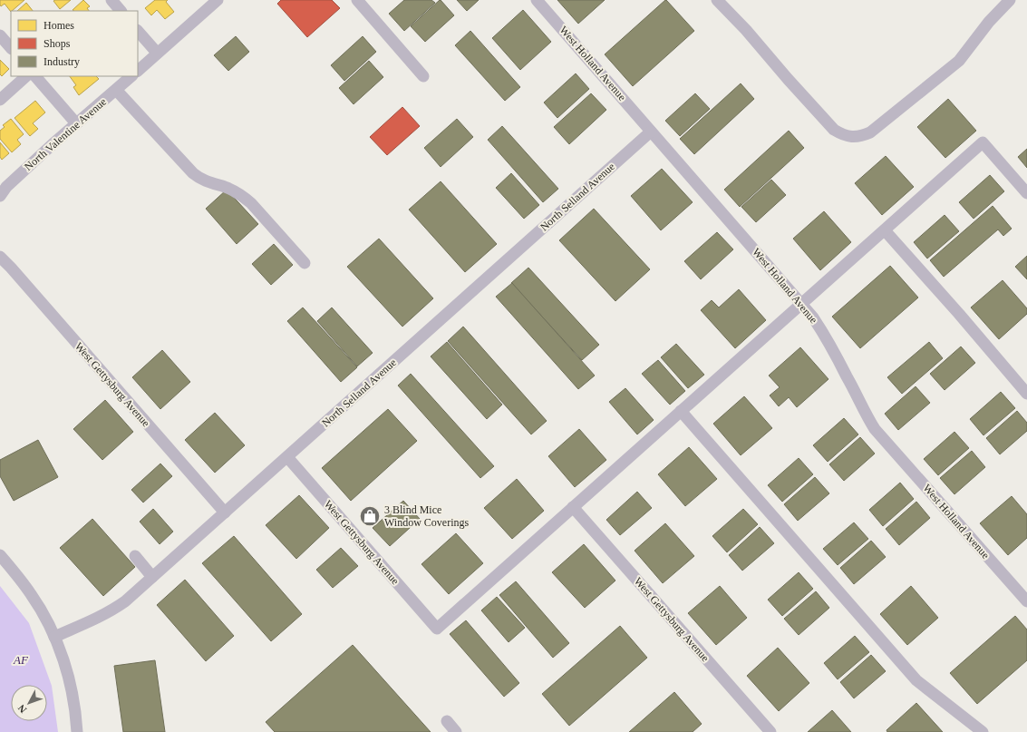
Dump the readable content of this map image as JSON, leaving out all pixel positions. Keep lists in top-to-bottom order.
{
  "streets": {
    "street": [
      "West Holland Avenue",
      "North Valentine Avenue",
      "North Selland Avenue",
      "West Gettysburg Avenue"
    ]
  },
  "crossings": [
    ["West Holland Avenue", "North Selland Avenue"],
    ["North Selland Avenue", "West Gettysburg Avenue"]
  ],
  "water": ["AF"],
  "places": {
    "shop": ["3 Blind Mice Window Coverings"]
  },
  "legend": ["Homes", "Shops", "Industry"],
  "north": "bottom left"
}
